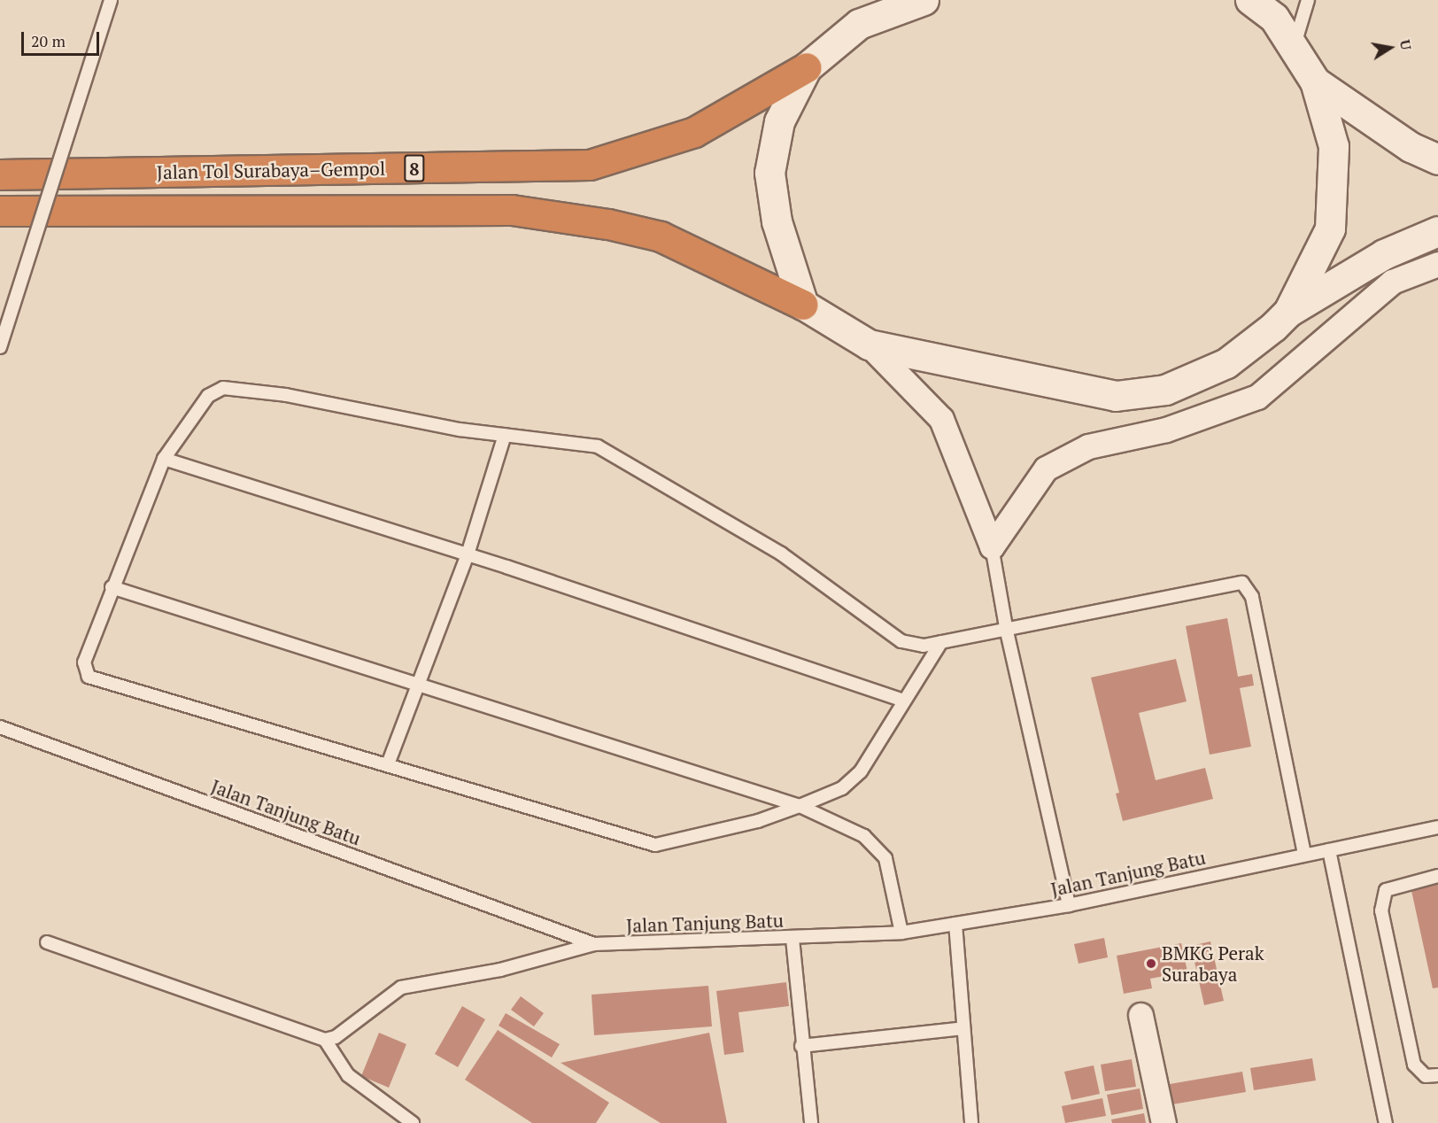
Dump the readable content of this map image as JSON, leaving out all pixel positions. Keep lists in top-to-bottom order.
{
  "streets": {
    "highway": ["8", "Jalan Tol Surabaya–Gempol"],
    "lane": ["Jalan Tanjung Batu"]
  },
  "places": ["BMKG Perak Surabaya"],
  "scale_bar": "20 m",
  "north": "right"
}
